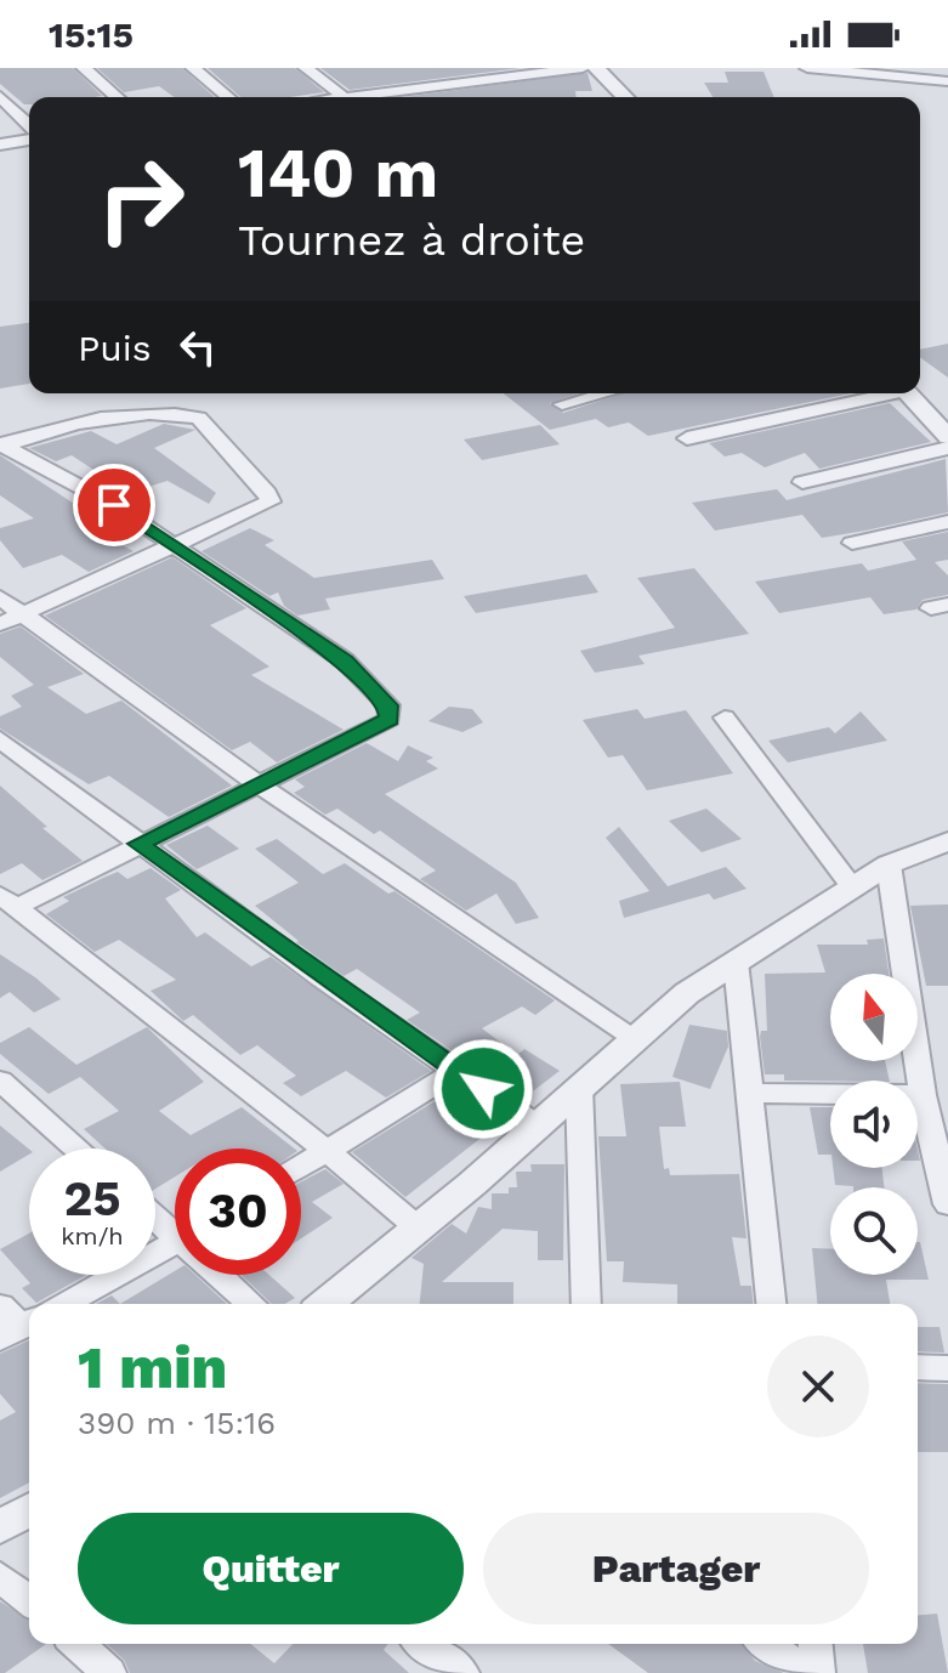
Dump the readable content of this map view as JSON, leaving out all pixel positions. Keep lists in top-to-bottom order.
{
  "north": "top",
  "page": {
    "status": "15:15",
    "turn": ["140 m", "Tournez à droite"],
    "then": "Puis",
    "speed": "25 km/h",
    "limit": "30",
    "heading": ["1 min", "390 m · 15:16"],
    "buttons": ["Quitter", "Partager"]
  }
}
